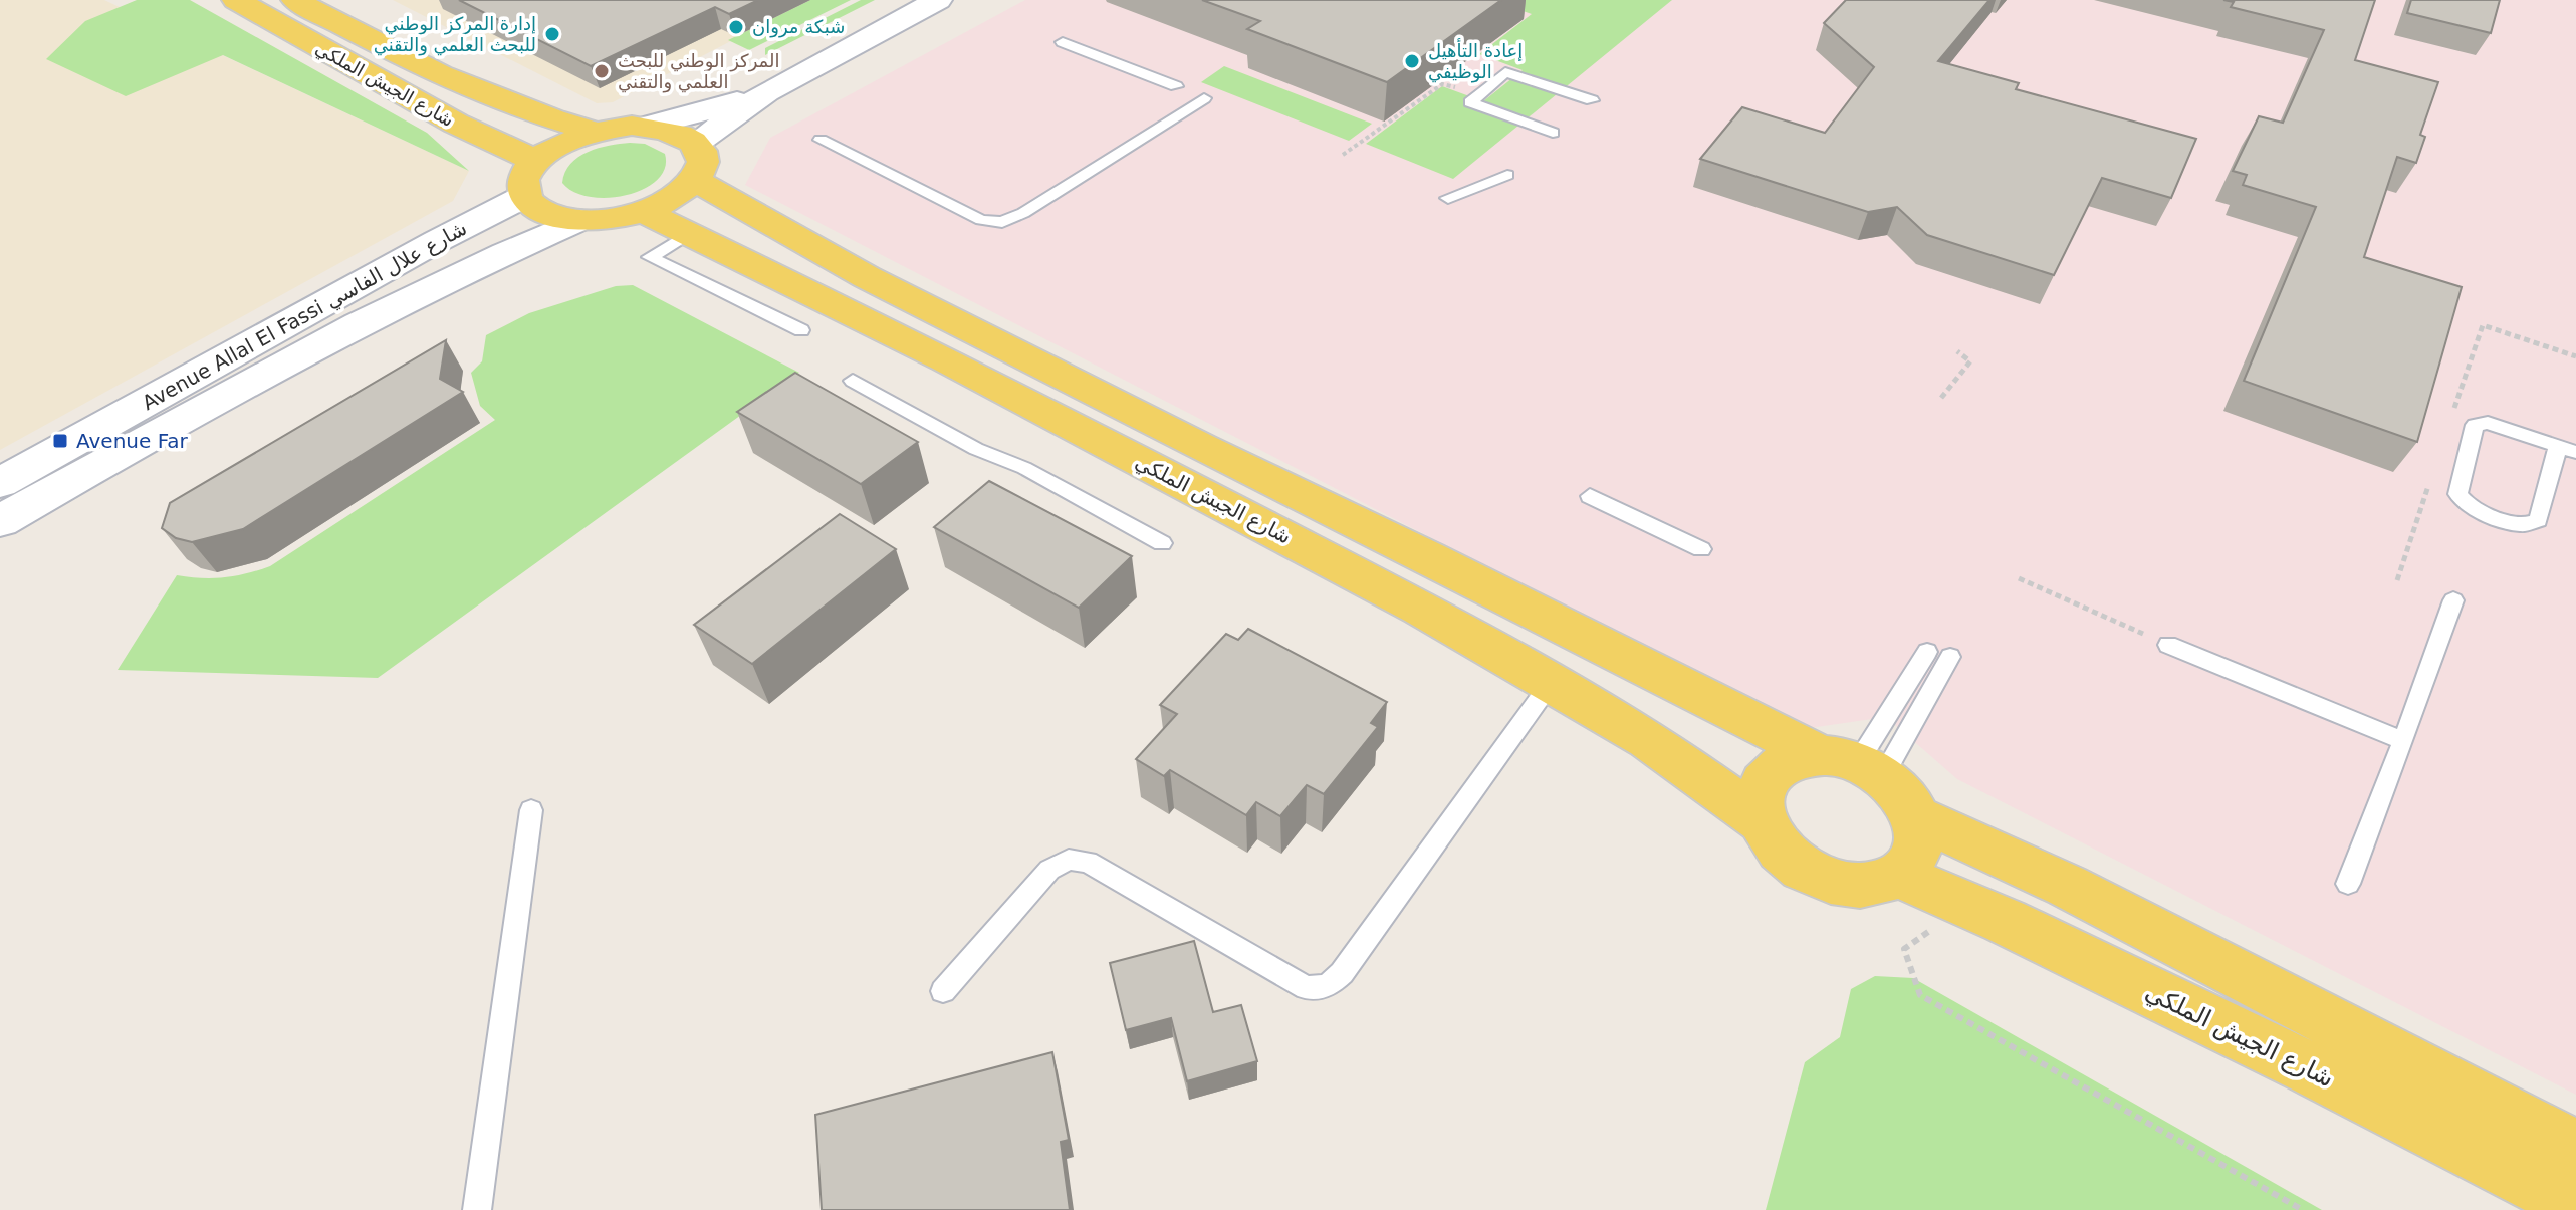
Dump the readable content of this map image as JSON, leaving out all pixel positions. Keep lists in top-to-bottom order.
{
  "streets": {
    "main road": ["شارع الجيش الملكي"],
    "street": ["Avenue Allal El Fassi شارع علال الفاسي"]
  },
  "places": {
    "other": [
      "شبكة مروان",
      "إدارة المركز الوطني للبحث العلمي والتقني",
      "إعادة التأهيل الوظيفي",
      "المركز الوطني للبحث العلمي والتقني"
    ],
    "transit": ["Avenue Far"]
  }
}
